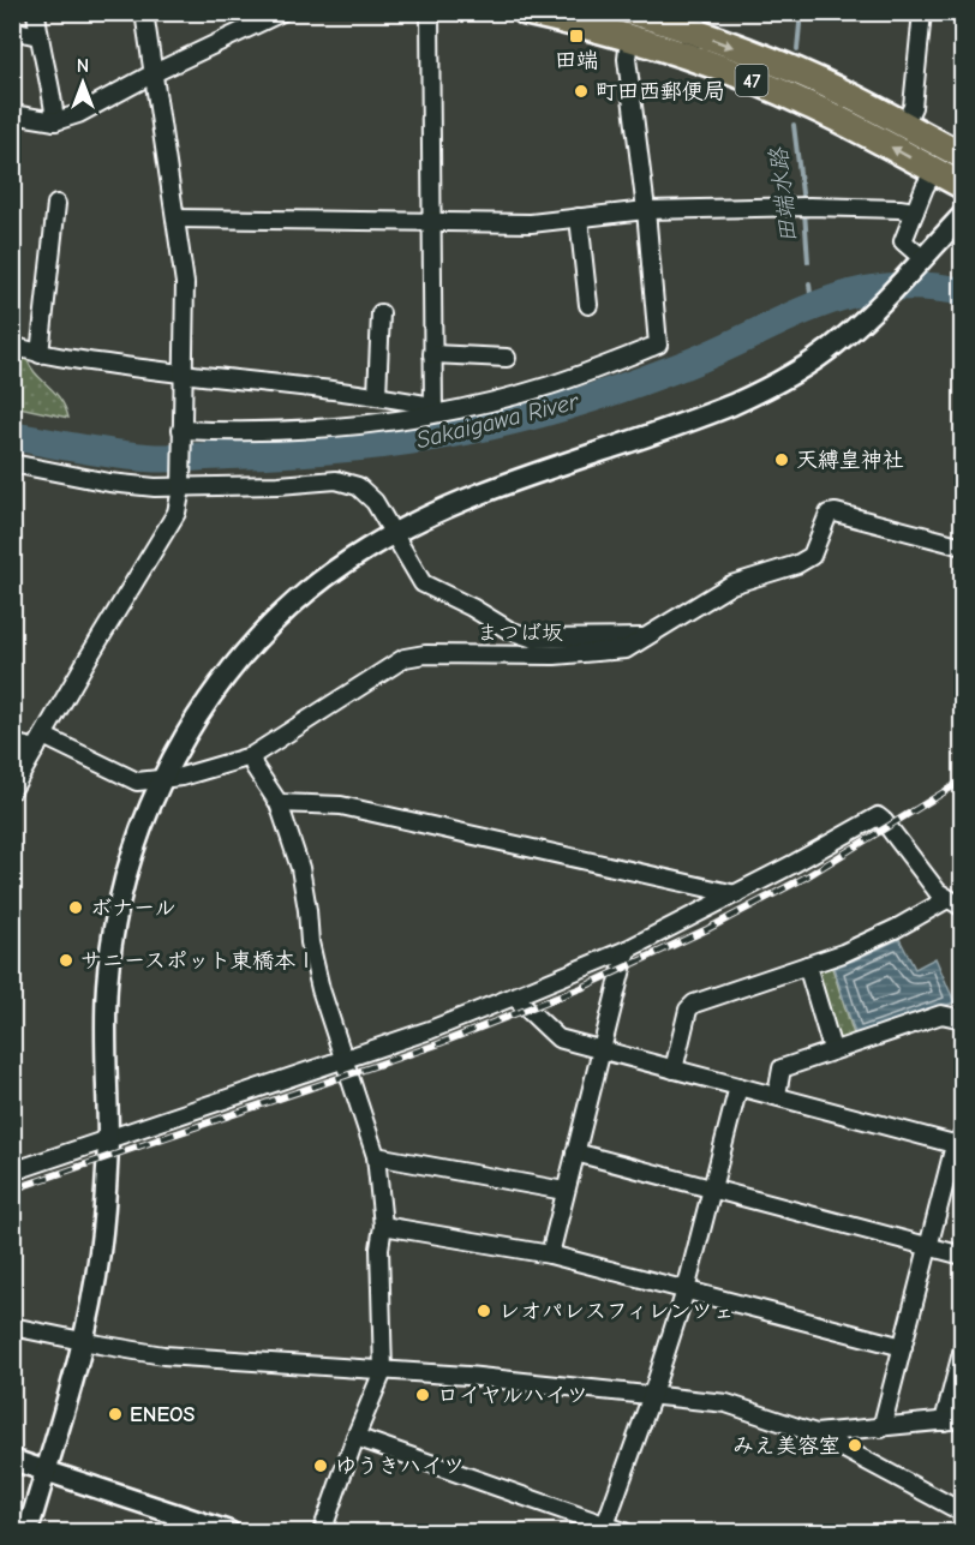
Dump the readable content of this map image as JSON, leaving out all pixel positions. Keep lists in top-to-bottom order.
{
  "streets": {
    "main road": ["47"],
    "street": ["まつば坂"]
  },
  "water": ["田端水路", "Sakaigawa River"],
  "places": {
    "transit": ["田端"],
    "other": [
      "町田西郵便局",
      "天縛皇神社",
      "ボナール",
      "サニースポット東橋本Ⅰ",
      "レオパレスフィレンツェ",
      "ロイヤルハイツ",
      "ENEOS",
      "みえ美容室",
      "ゆうきハイツ"
    ]
  },
  "north": "top"
}
